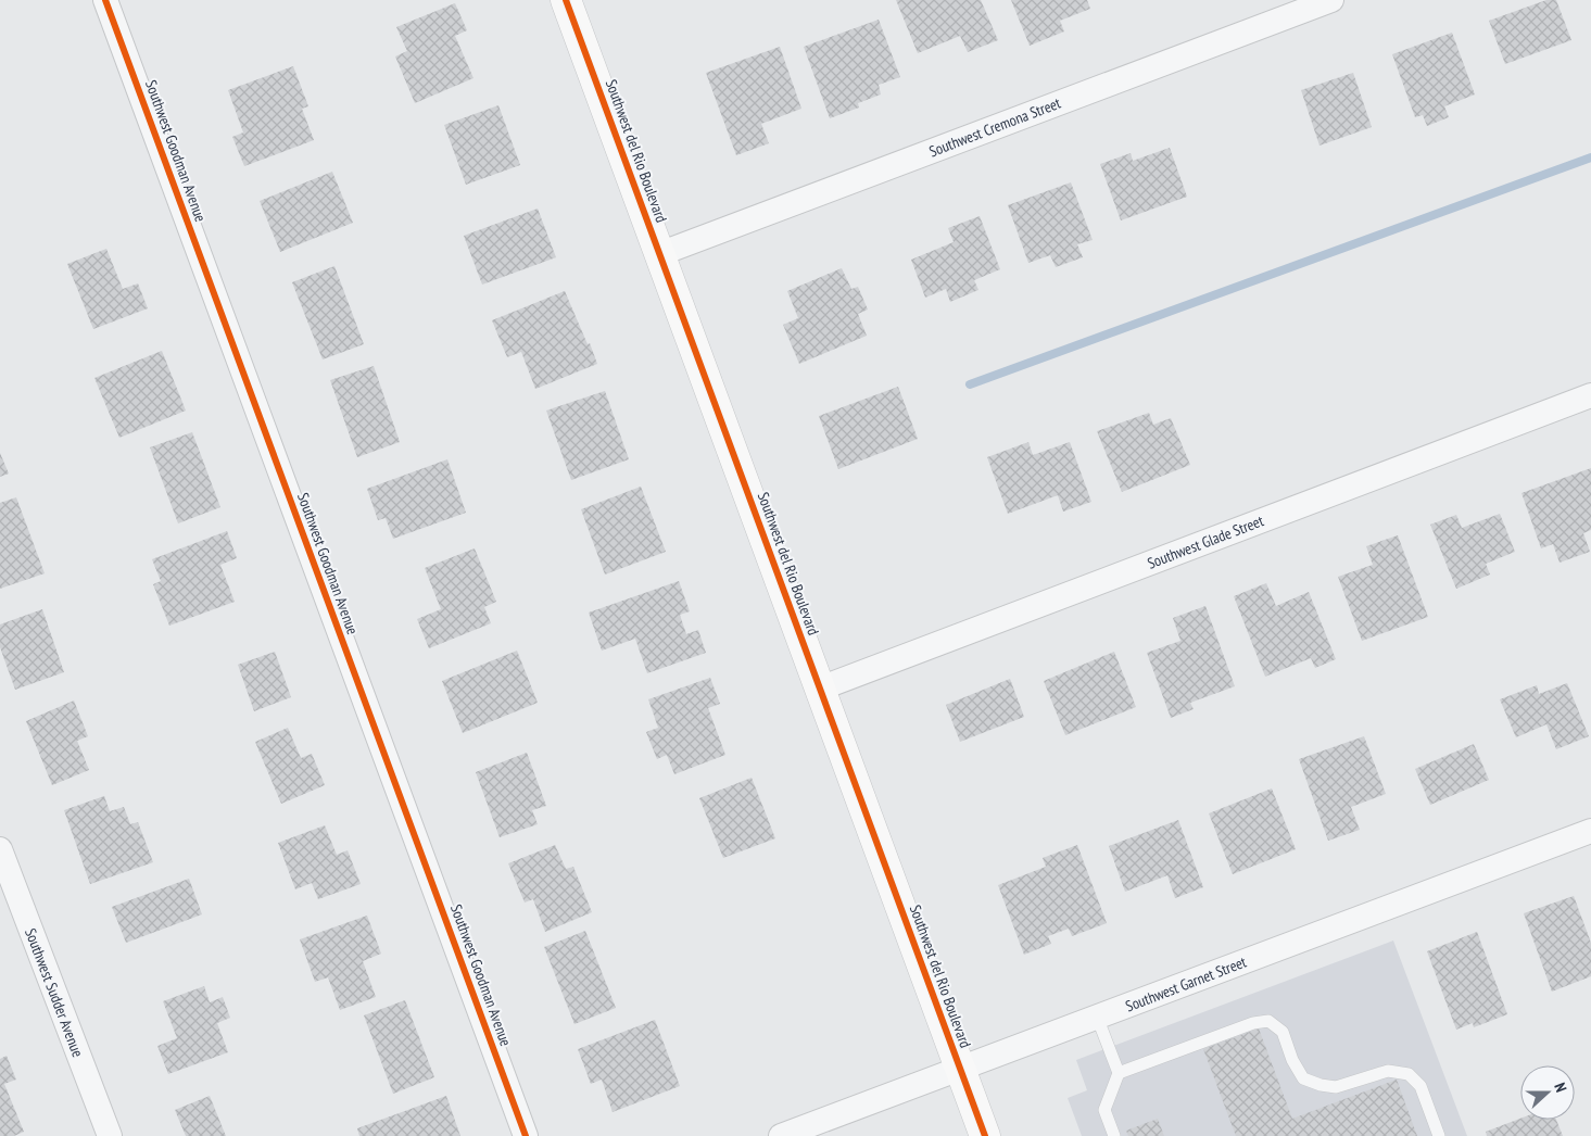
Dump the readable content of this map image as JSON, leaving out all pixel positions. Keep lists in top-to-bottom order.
{
  "streets": {
    "street": [
      "Southwest Cremona Street",
      "Southwest Goodman Avenue",
      "Southwest del Rio Boulevard",
      "Southwest Glade Street",
      "Southwest Garnet Street",
      "Southwest Sudder Avenue"
    ]
  },
  "crossings": [
    ["Southwest Cremona Street", "Southwest del Rio Boulevard"],
    ["Southwest del Rio Boulevard", "Southwest Glade Street"],
    ["Southwest del Rio Boulevard", "Southwest Garnet Street"]
  ],
  "north": "right"
}
